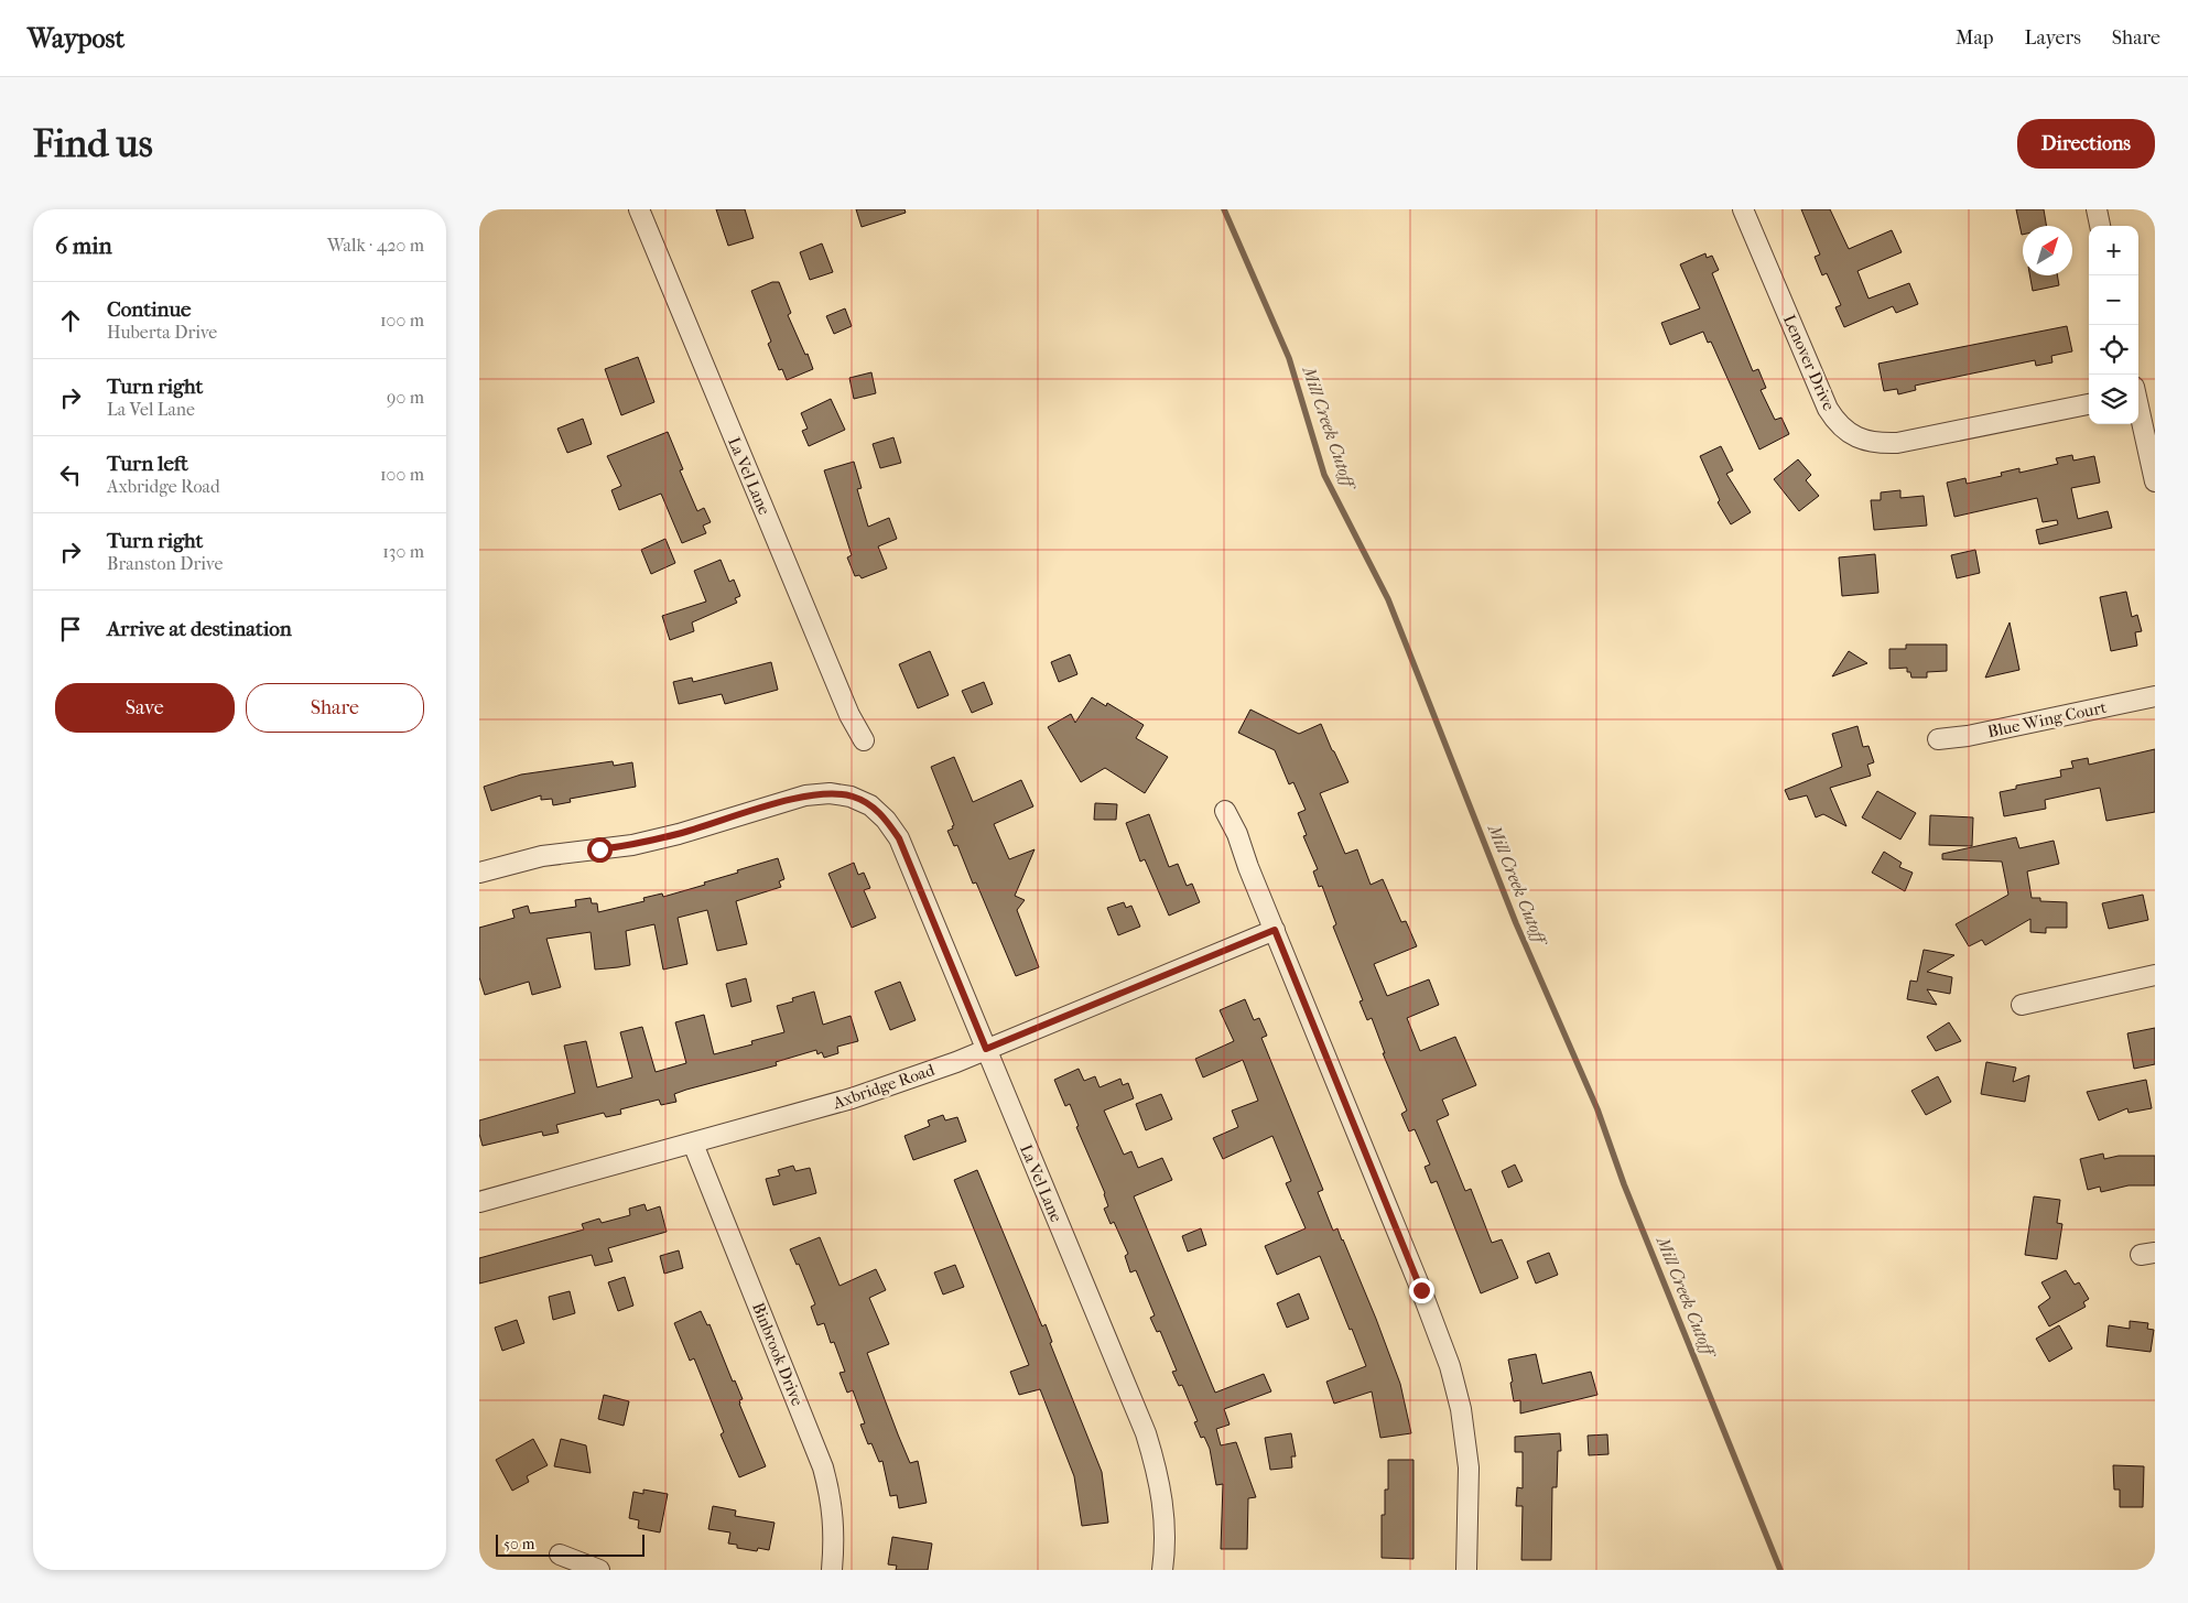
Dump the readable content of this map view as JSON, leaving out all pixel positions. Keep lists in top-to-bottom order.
{
  "streets": {
    "street": [
      "Lenover Drive",
      "La Vel Lane",
      "Blue Wing Court",
      "Axbridge Road",
      "Binbrook Drive"
    ]
  },
  "crossings": [
    ["La Vel Lane", "Axbridge Road"],
    ["Axbridge Road", "Binbrook Drive"]
  ],
  "water": ["Mill Creek Cutoff"],
  "scale_bar": "50 m",
  "north": "top right",
  "page": {
    "header": "Waypost",
    "nav": ["Map", "Layers", "Share"],
    "buttons": [
      "Directions",
      ["Save", "Share"]
    ],
    "title": "Find us",
    "heading": ["6 min", "Walk · 420 m"],
    "map_buttons": ["+", "−"],
    "list": [
      ["Continue", "Huberta Drive", "100 m"],
      ["Turn right", "La Vel Lane", "90 m"],
      ["Turn left", "Axbridge Road", "100 m"],
      ["Turn right", "Branston Drive", "130 m"],
      "Arrive at destination"
    ],
    "scale": "50 m"
  }
}
